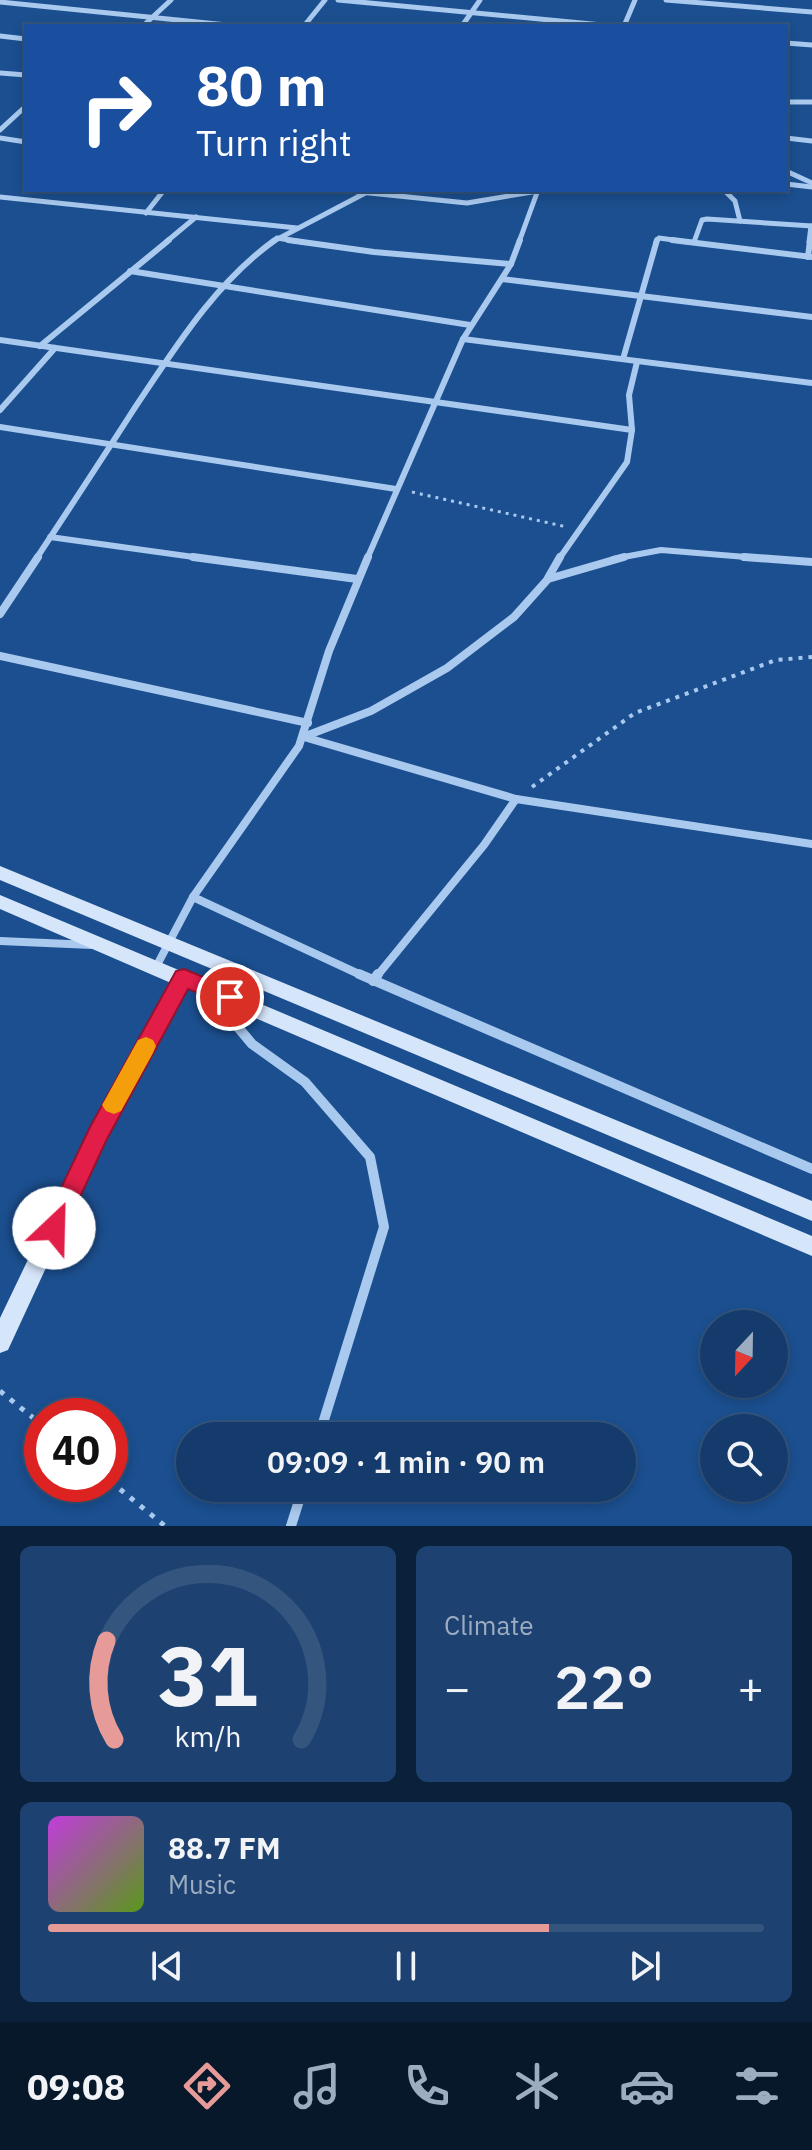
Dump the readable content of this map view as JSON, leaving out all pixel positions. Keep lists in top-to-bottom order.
{
  "north": "bottom",
  "page": {
    "turn": ["80 m", "Turn right"],
    "limit": "40",
    "trip": "09:09 · 1 min · 90 m",
    "tile": "Climate",
    "heat": ["−", "22°", "+"],
    "song": ["88.7 FM", "Music"],
    "tabs": "09:08",
    "gauge": ["31", "km/h"]
  }
}
